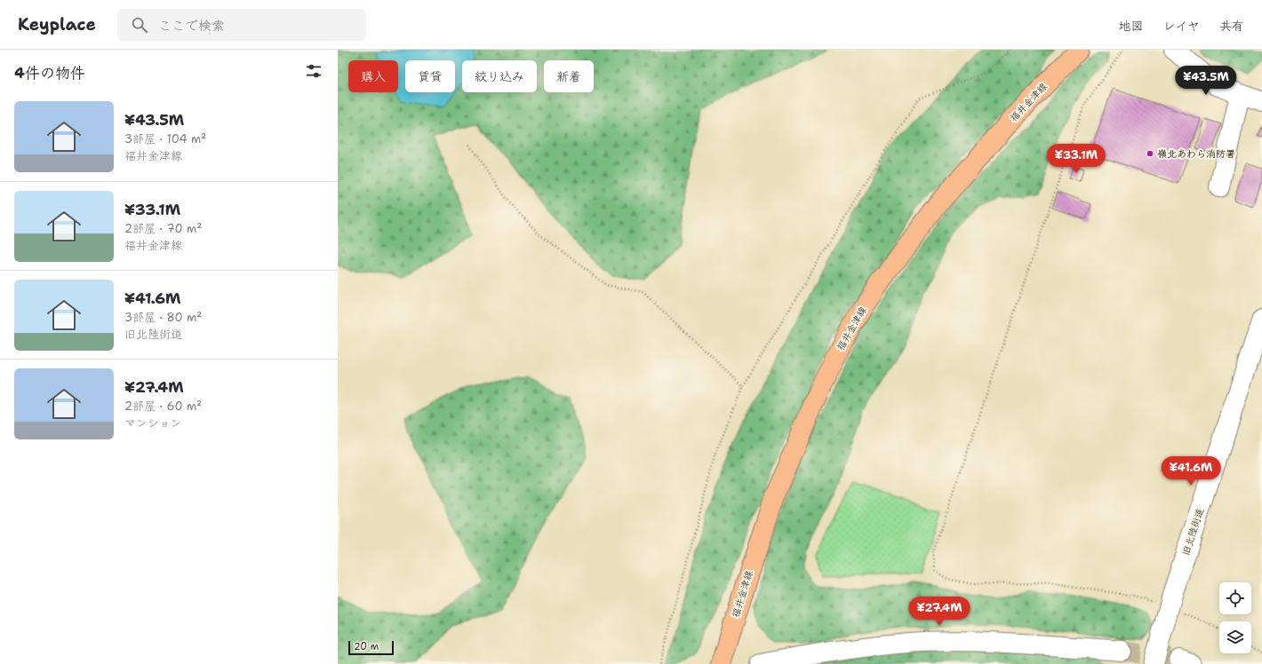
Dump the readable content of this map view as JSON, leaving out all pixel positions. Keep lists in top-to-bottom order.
{
  "streets": {
    "main road": ["福井金津線"],
    "street": ["旧北陸街道"]
  },
  "places": ["嶺北あわら消防署"],
  "scale_bar": "20 m",
  "page": {
    "header": "Keyplace",
    "search": "ここで検索",
    "nav": ["地図", "レイヤ", "共有"],
    "heading": "4件の物件",
    "chip": [
      "購入",
      "賃貸",
      "絞り込み",
      "新着"
    ],
    "price": [
      "¥43.5M",
      "¥33.1M",
      "¥41.6M",
      "¥27.4M"
    ],
    "list": [
      {
        "name": "¥43.5M",
        "note": "3部屋 · 104 m² · 福井金津線"
      },
      {
        "name": "¥33.1M",
        "note": "2部屋 · 70 m² · 福井金津線"
      },
      {
        "name": "¥41.6M",
        "note": "3部屋 · 80 m² · 旧北陸街道"
      },
      {
        "name": "¥27.4M",
        "note": "2部屋 · 60 m² · マンション"
      }
    ],
    "scale": "20 m"
  }
}
